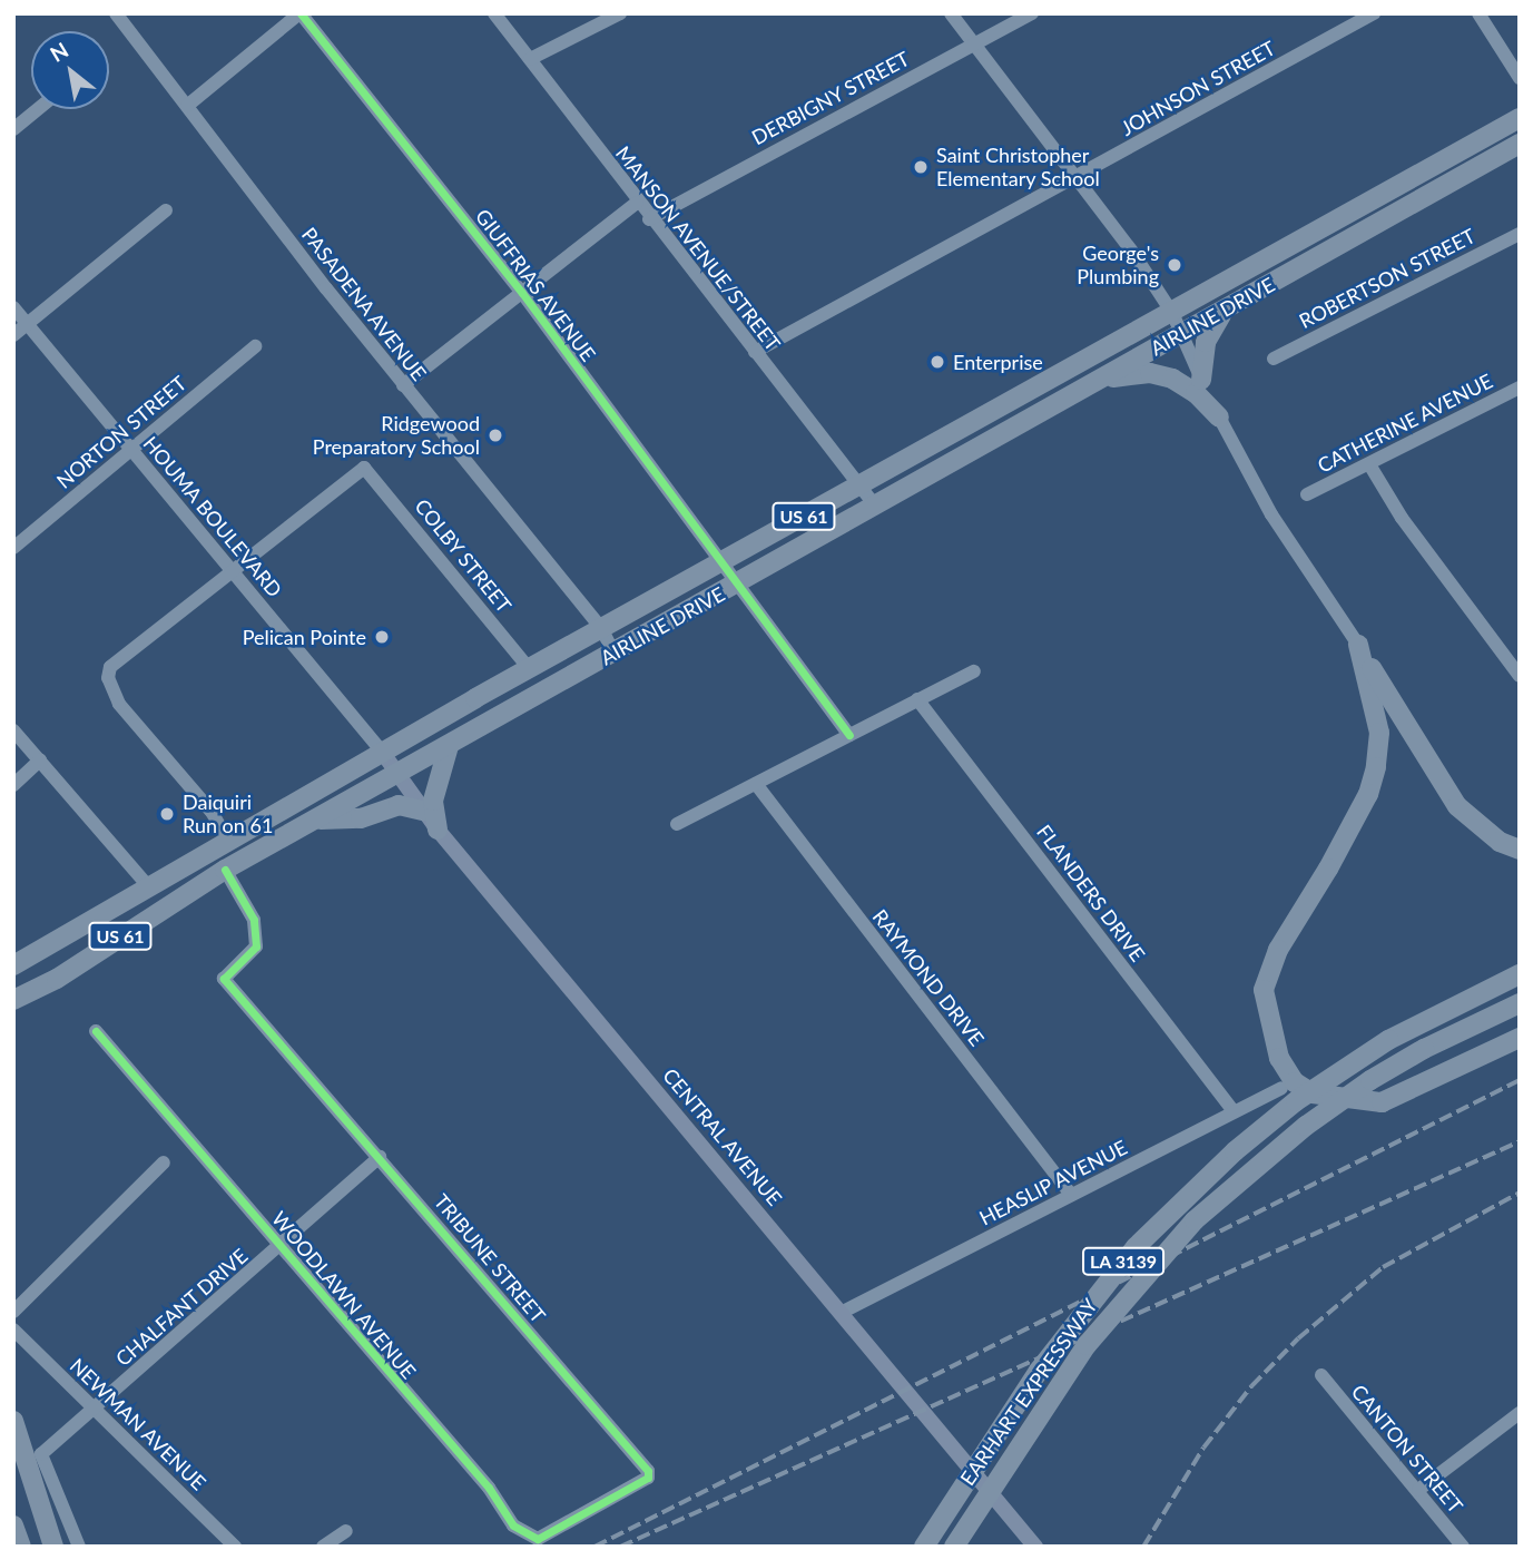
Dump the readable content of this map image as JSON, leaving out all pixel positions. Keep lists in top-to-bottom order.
{
  "streets": {
    "highway": [
      "AIRLINE DRIVE",
      "US 61",
      "LA 3139",
      "EARHART EXPRESSWAY"
    ],
    "main road": ["CENTRAL AVENUE"],
    "street": [
      "JOHNSON STREET",
      "DERBIGNY STREET",
      "MANSON AVENUE/STREET",
      "ROBERTSON STREET",
      "GIUFFRIAS AVENUE",
      "PASADENA AVENUE",
      "CATHERINE AVENUE",
      "NORTON STREET",
      "HOUMA BOULEVARD",
      "COLBY STREET",
      "FLANDERS DRIVE",
      "RAYMOND DRIVE",
      "HEASLIP AVENUE",
      "TRIBUNE STREET",
      "WOODLAWN AVENUE",
      "CHALFANT DRIVE",
      "NEWMAN AVENUE",
      "CANTON STREET"
    ]
  },
  "crossings": [
    ["JOHNSON STREET", "MANSON AVENUE/STREET"],
    ["DERBIGNY STREET", "MANSON AVENUE/STREET"],
    ["MANSON AVENUE/STREET", "AIRLINE DRIVE"],
    ["GIUFFRIAS AVENUE", "AIRLINE DRIVE"],
    ["PASADENA AVENUE", "AIRLINE DRIVE"],
    ["AIRLINE DRIVE", "HOUMA BOULEVARD"],
    ["AIRLINE DRIVE", "COLBY STREET"],
    ["AIRLINE DRIVE", "CENTRAL AVENUE"],
    ["AIRLINE DRIVE", "TRIBUNE STREET"],
    ["NORTON STREET", "HOUMA BOULEVARD"],
    ["HOUMA BOULEVARD", "COLBY STREET"],
    ["HOUMA BOULEVARD", "CENTRAL AVENUE"],
    ["FLANDERS DRIVE", "HEASLIP AVENUE"],
    ["RAYMOND DRIVE", "HEASLIP AVENUE"],
    ["CENTRAL AVENUE", "HEASLIP AVENUE"],
    ["TRIBUNE STREET", "WOODLAWN AVENUE"],
    ["TRIBUNE STREET", "CHALFANT DRIVE"],
    ["WOODLAWN AVENUE", "CHALFANT DRIVE"],
    ["CHALFANT DRIVE", "NEWMAN AVENUE"]
  ],
  "places": [
    "Saint Christopher Elementary School",
    "George's Plumbing",
    "Enterprise",
    "Ridgewood Preparatory School",
    "Pelican Pointe",
    "Daiquiri Run on 61"
  ],
  "north": "top left"
}
